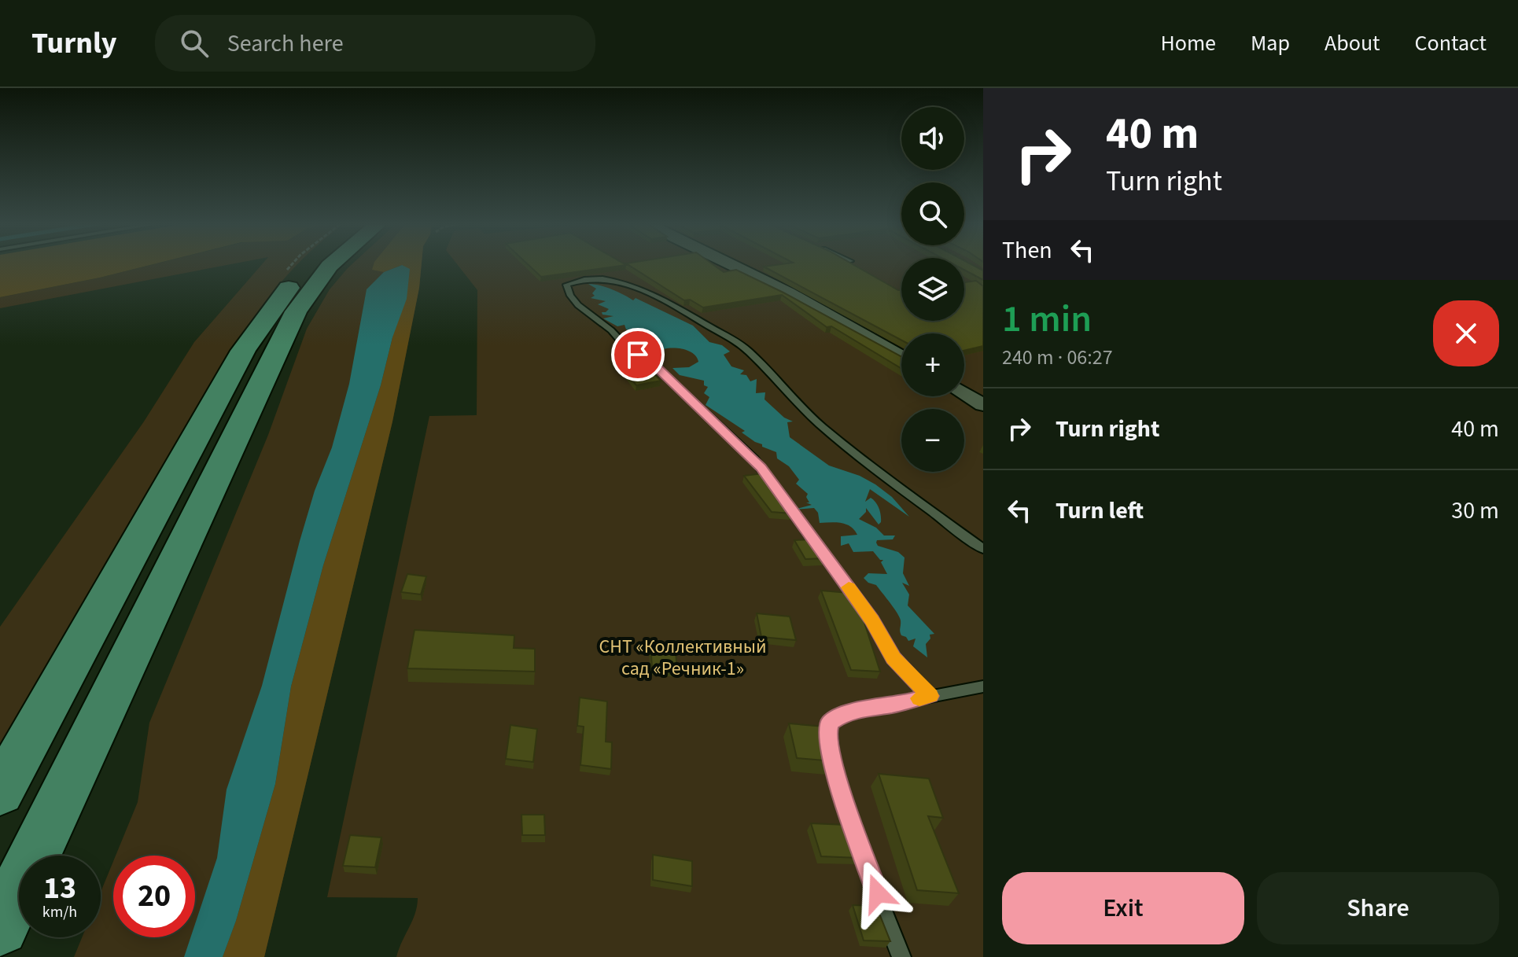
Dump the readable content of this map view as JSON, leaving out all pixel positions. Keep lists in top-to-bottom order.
{
  "parks": ["СНТ «Коллективный сад «Речник-1»"],
  "page": {
    "header": "Turnly",
    "search": "Search here",
    "nav": [
      "Home",
      "Map",
      "About",
      "Contact"
    ],
    "turn": ["40 m", "Turn right"],
    "map_buttons": ["+", "−"],
    "then": "Then",
    "heading": ["1 min", "240 m · 06:27"],
    "list": [
      {
        "name": "Turn right",
        "value": "40 m"
      },
      {
        "name": "Turn left",
        "value": "30 m"
      }
    ],
    "speed": "13 km/h",
    "limit": "20",
    "buttons": ["Exit", "Share"]
  }
}
